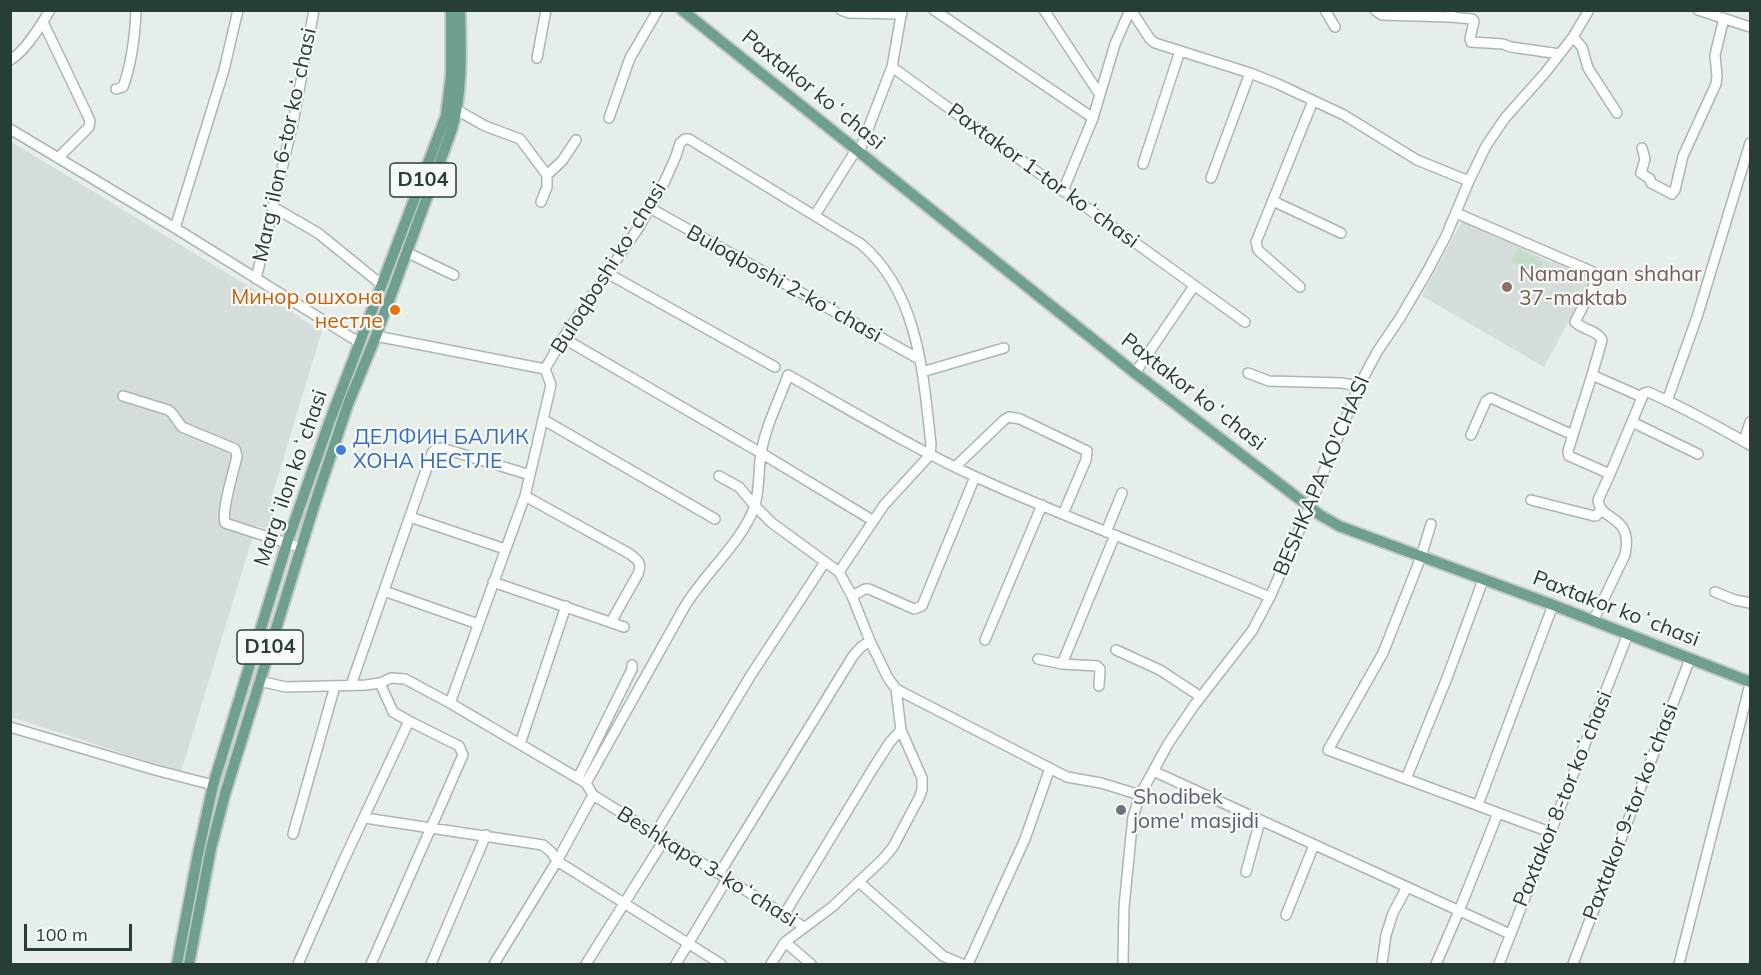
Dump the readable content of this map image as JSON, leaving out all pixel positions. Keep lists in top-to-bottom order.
{
  "streets": {
    "main road": ["Paxtakor koʻchasi", "D104", "Margʻilon koʻchasi"],
    "street": [
      "Margʻilon 6-tor koʻchasi",
      "Paxtakor 1-tor koʻchasi",
      "Buloqboshi koʻchasi",
      "Buloqboshi 2-koʻchasi",
      "BESHKAPA KO'CHASI",
      "Paxtakor 8-tor koʻchasi",
      "Paxtakor 9-tor koʻchasi",
      "Beshkapa 3-koʻchasi"
    ]
  },
  "crossings": [
    ["Paxtakor koʻchasi", "BESHKAPA KO'CHASI"],
    ["Paxtakor koʻchasi", "Paxtakor 8-tor koʻchasi"],
    ["Paxtakor koʻchasi", "Paxtakor 9-tor koʻchasi"],
    ["Buloqboshi koʻchasi", "Buloqboshi 2-koʻchasi"]
  ],
  "places": [
    "Namangan shahar 37-maktab",
    "Минор ошхона нестле",
    "ДЕЛФИН БАЛИК ХОНА НЕСТЛЕ",
    "Shodibek jome' masjidi"
  ],
  "scale_bar": "100 m"
}
